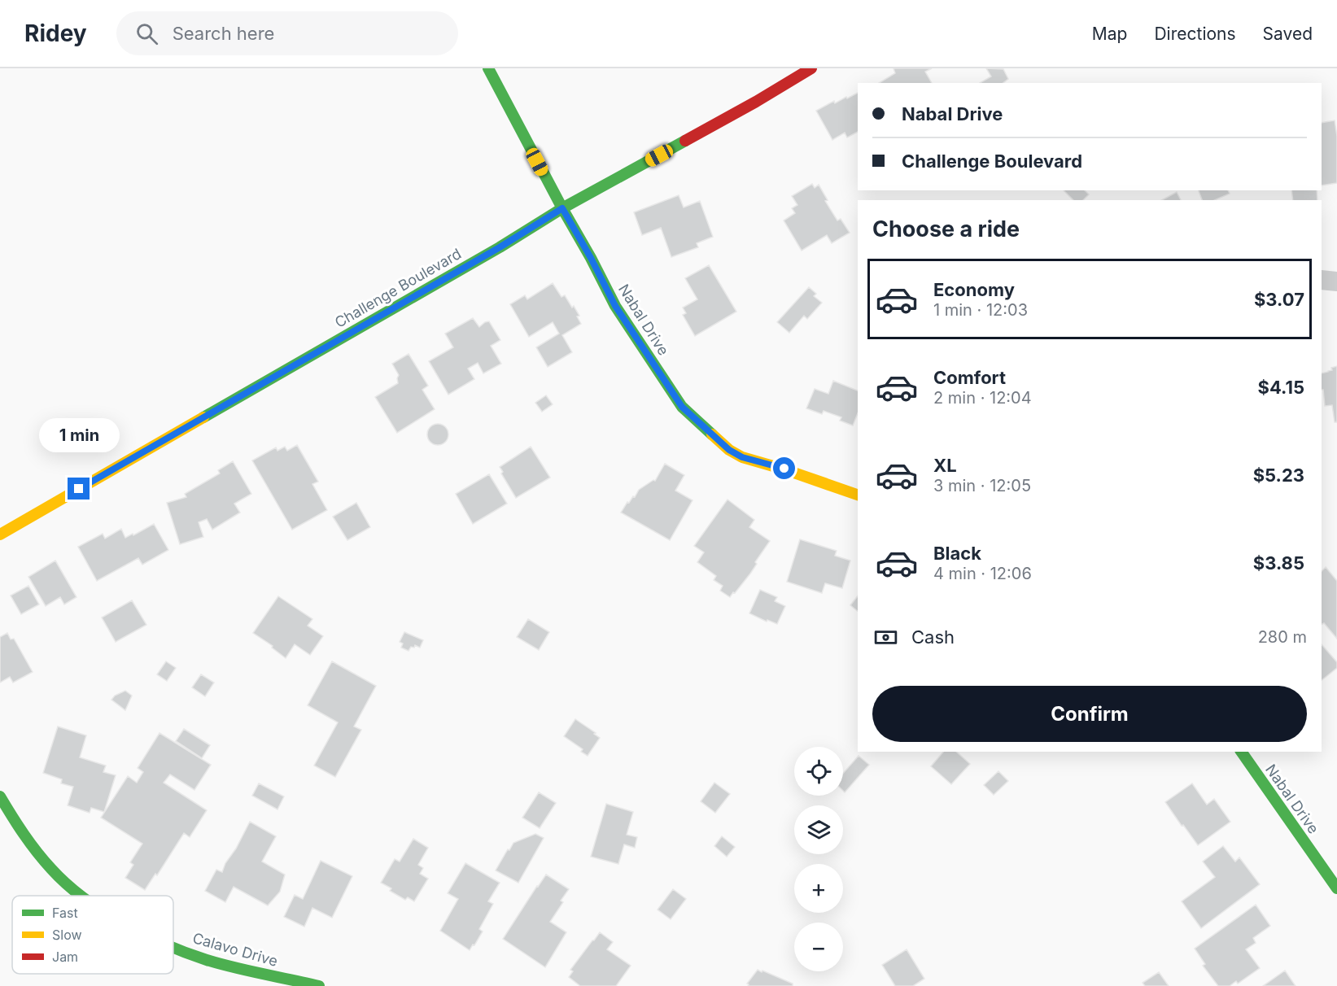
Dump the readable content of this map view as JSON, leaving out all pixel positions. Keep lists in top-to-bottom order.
{
  "streets": {
    "street": ["Challenge Boulevard", "Nabal Drive", "Calavo Drive"]
  },
  "crossings": [
    ["Challenge Boulevard", "Nabal Drive"]
  ],
  "legend": ["Fast", "Slow", "Jam"],
  "page": {
    "header": "Ridey",
    "search": "Search here",
    "nav": ["Map", "Directions", "Saved"],
    "banner": ["Nabal Drive", "Challenge Boulevard"],
    "heading": "Choose a ride",
    "list": [
      {
        "name": "Economy",
        "note": "1 min · 12:03",
        "value": "$3.07"
      },
      {
        "name": "Comfort",
        "note": "2 min · 12:04",
        "value": "$4.15"
      },
      {
        "name": "XL",
        "note": "3 min · 12:05",
        "value": "$5.23"
      },
      {
        "name": "Black",
        "note": "4 min · 12:06",
        "value": "$3.85"
      }
    ],
    "bubble": "1 min",
    "pay": ["Cash", "280 m"],
    "buttons": "Confirm",
    "map_buttons": ["+", "−"]
  }
}
